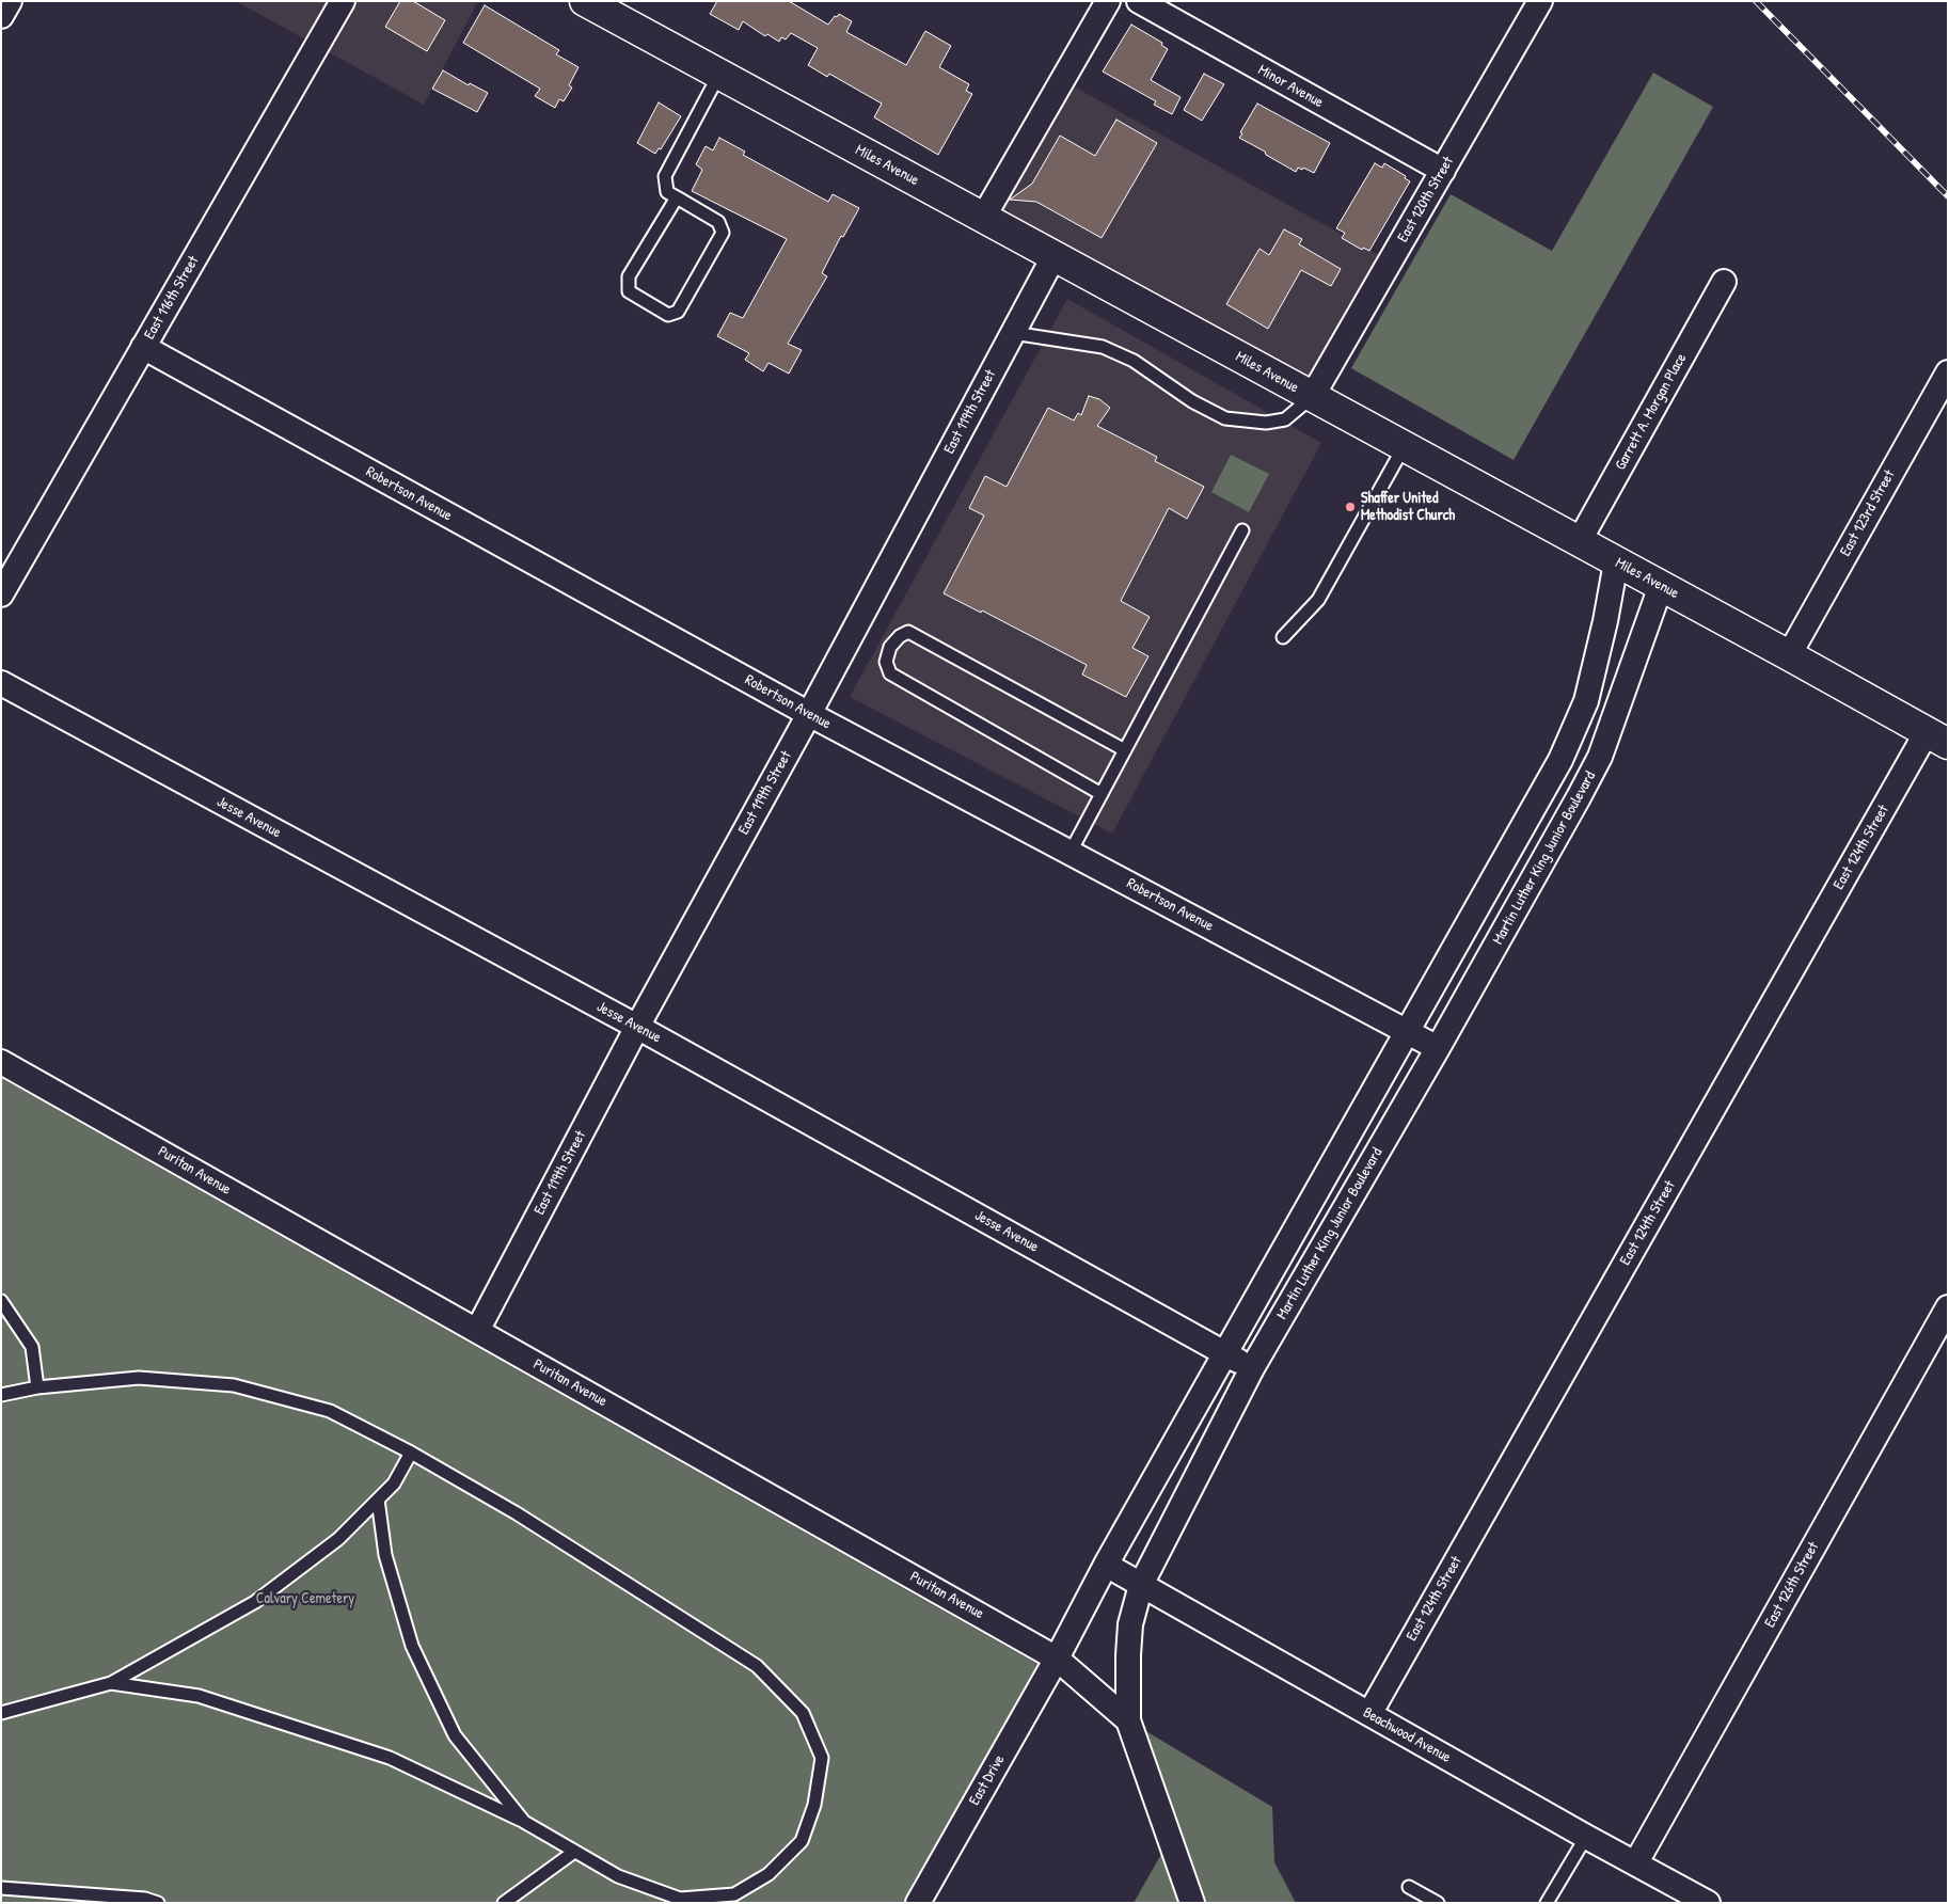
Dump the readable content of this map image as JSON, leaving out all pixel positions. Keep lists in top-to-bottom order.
{
  "streets": {
    "main road": ["Miles Avenue"],
    "street": [
      "Minor Avenue",
      "East 120th Street",
      "East 116th Street",
      "East 119th Street",
      "Garrett A. Morgan Place",
      "Robertson Avenue",
      "East 123rd Street",
      "Jesse Avenue",
      "East 124th Street",
      "Martin Luther King Junior Boulevard",
      "Puritan Avenue",
      "East 126th Street",
      "Beachwood Avenue",
      "East Drive"
    ]
  },
  "crossings": [
    ["Minor Avenue", "East 120th Street"],
    ["Miles Avenue", "East 120th Street"],
    ["Miles Avenue", "East 119th Street"],
    ["Miles Avenue", "Garrett A. Morgan Place"],
    ["Miles Avenue", "East 123rd Street"],
    ["Miles Avenue", "East 124th Street"],
    ["Miles Avenue", "Martin Luther King Junior Boulevard"],
    ["East 116th Street", "Robertson Avenue"],
    ["East 119th Street", "Robertson Avenue"],
    ["East 119th Street", "Jesse Avenue"],
    ["East 119th Street", "Puritan Avenue"],
    ["Robertson Avenue", "Martin Luther King Junior Boulevard"],
    ["Jesse Avenue", "Martin Luther King Junior Boulevard"],
    ["East 124th Street", "Beachwood Avenue"],
    ["Martin Luther King Junior Boulevard", "Puritan Avenue"],
    ["Martin Luther King Junior Boulevard", "Beachwood Avenue"],
    ["Puritan Avenue", "East Drive"],
    ["East 126th Street", "Beachwood Avenue"]
  ],
  "parks": ["Calvary Cemetery"],
  "places": ["Shaffer United Methodist Church"]
}
